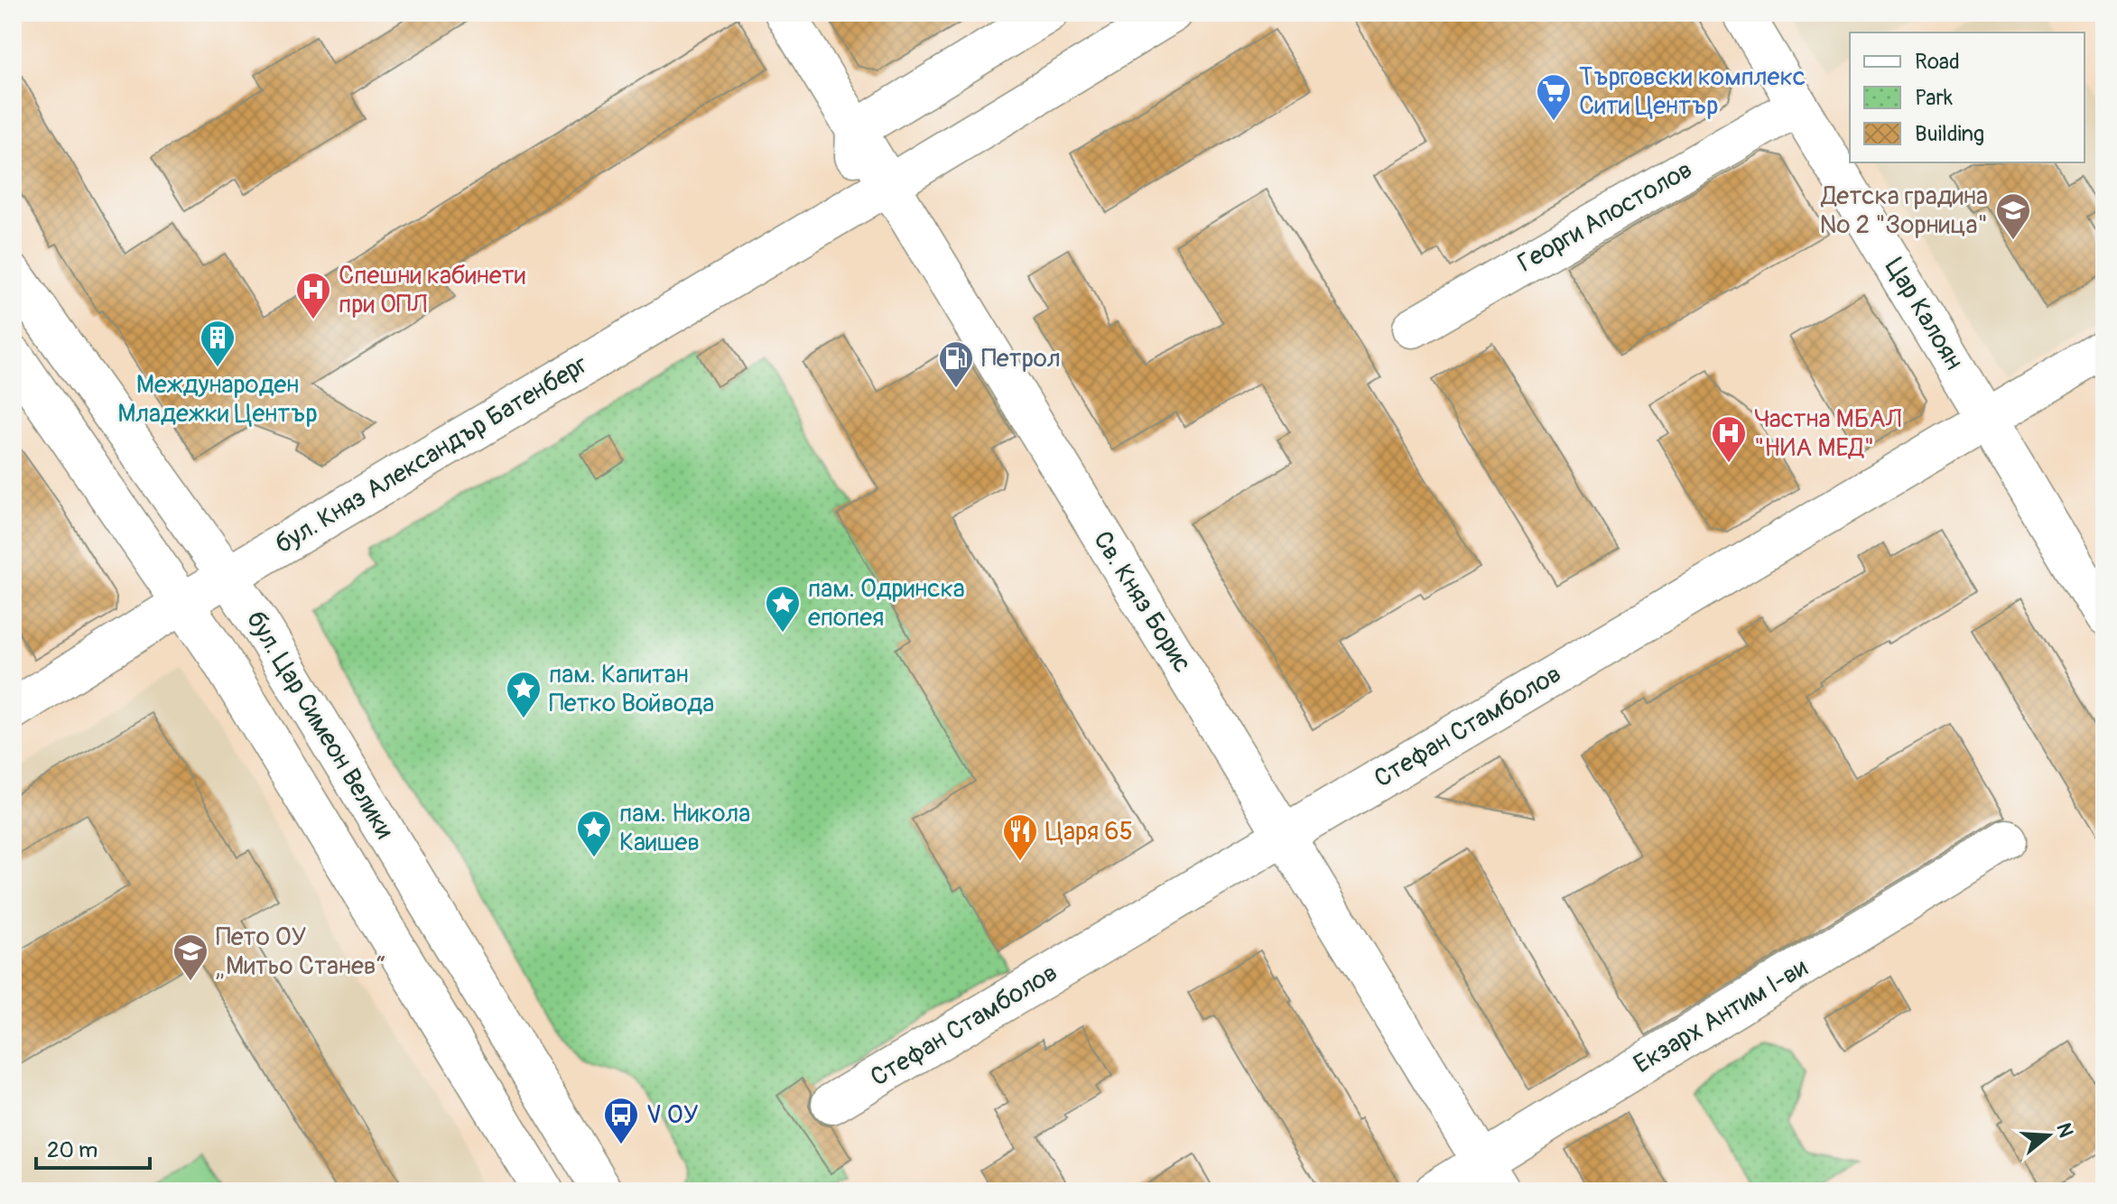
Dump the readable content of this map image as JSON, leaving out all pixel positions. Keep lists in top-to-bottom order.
{
  "streets": {
    "street": [
      "Георги Апостолов",
      "Цар Калоян",
      "бул. Княз Александър Батенберг",
      "Св. Княз Борис",
      "бул. Цар Симеон Велики",
      "Стефан Стамболов",
      "Екзарх Антим I-ви"
    ]
  },
  "crossings": [
    ["Георги Апостолов", "Цар Калоян"],
    ["Цар Калоян", "Стефан Стамболов"],
    ["бул. Княз Александър Батенберг", "Св. Княз Борис"],
    ["бул. Княз Александър Батенберг", "бул. Цар Симеон Велики"],
    ["Св. Княз Борис", "Стефан Стамболов"],
    ["Св. Княз Борис", "Екзарх Антим I-ви"]
  ],
  "places": {
    "supermarket": ["Търговски комплекс Сити Център"],
    "school or university": ["Детска градина № 2 \"Зорница\"", "Пето ОУ „Митьо Станев“"],
    "hospital": ["Спешни кабинети при ОПЛ", "Частна МБАЛ \"НИА МЕД\""],
    "building": ["Международен Младежки Център"],
    "fuel station": ["Петрол"],
    "place": ["пам. Одринска епопея", "пам. Капитан Петко Войвода", "пам. Никола Каишев"],
    "restaurant": ["Царя 65"],
    "bus stop": ["V ОУ"]
  },
  "legend": ["Road", "Park", "Building"],
  "scale_bar": "20 m",
  "north": "right"
}
